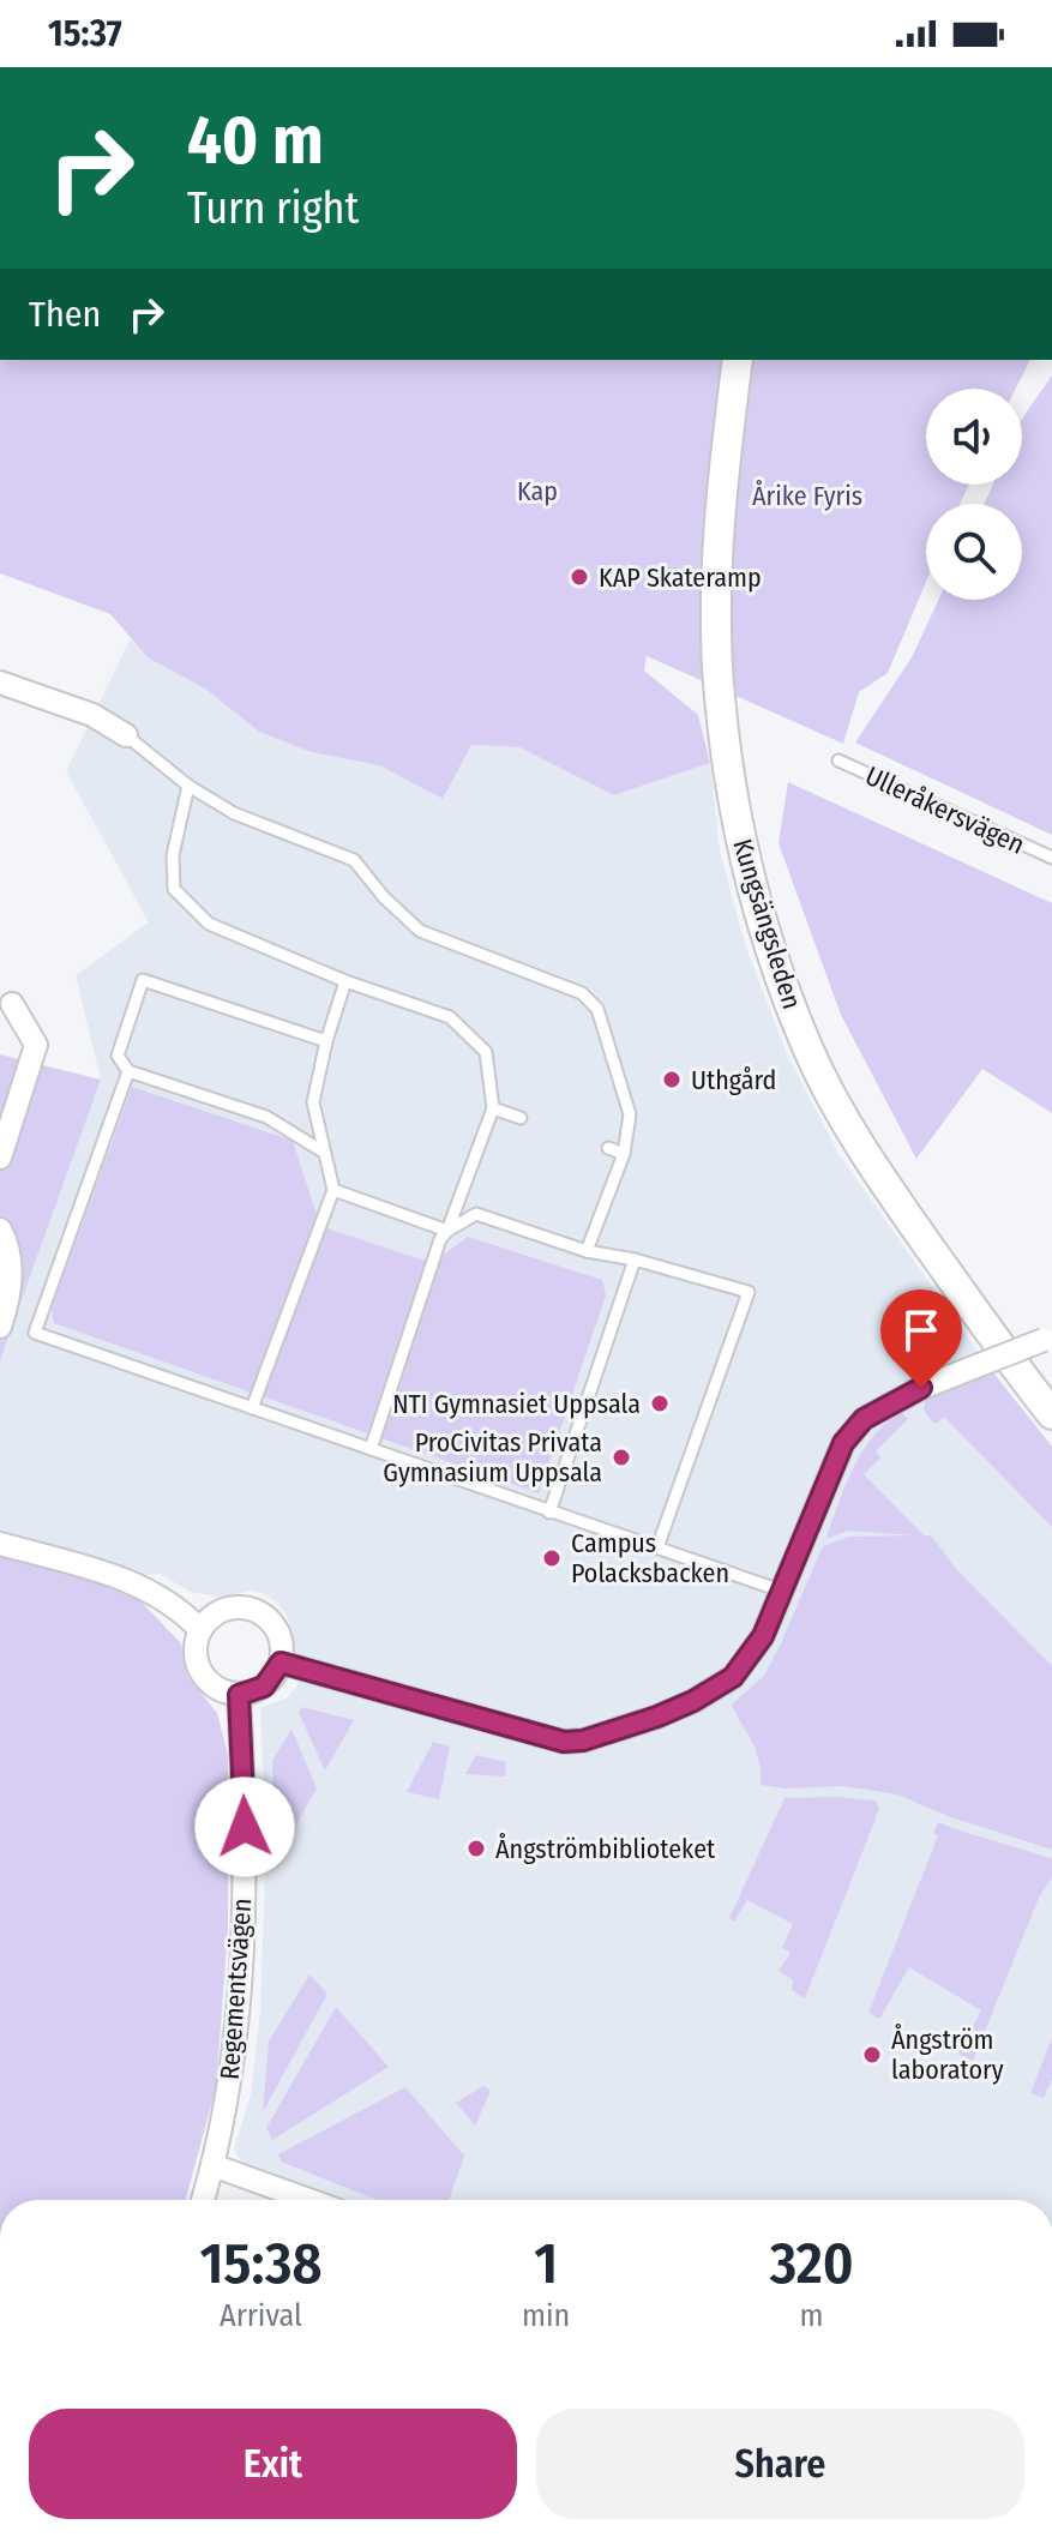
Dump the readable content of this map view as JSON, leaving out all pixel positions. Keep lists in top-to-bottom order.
{
  "streets": {
    "main road": ["Kungsängsleden"],
    "street": ["Regementsvägen"],
    "lane": ["Ulleråkersvägen"]
  },
  "parks": ["Kap", "Årike Fyris"],
  "places": [
    "KAP Skateramp",
    "Uthgård",
    "NTI Gymnasiet Uppsala",
    "ProCivitas Privata Gymnasium Uppsala",
    "Campus Polacksbacken",
    "Ångströmbiblioteket",
    "Ångström laboratory"
  ],
  "page": {
    "status": "15:37",
    "turn": ["40 m", "Turn right"],
    "then": "Then",
    "eta": [
      "15:38",
      "Arrival",
      "1",
      "min",
      "320",
      "m"
    ],
    "buttons": ["Exit", "Share"]
  }
}
